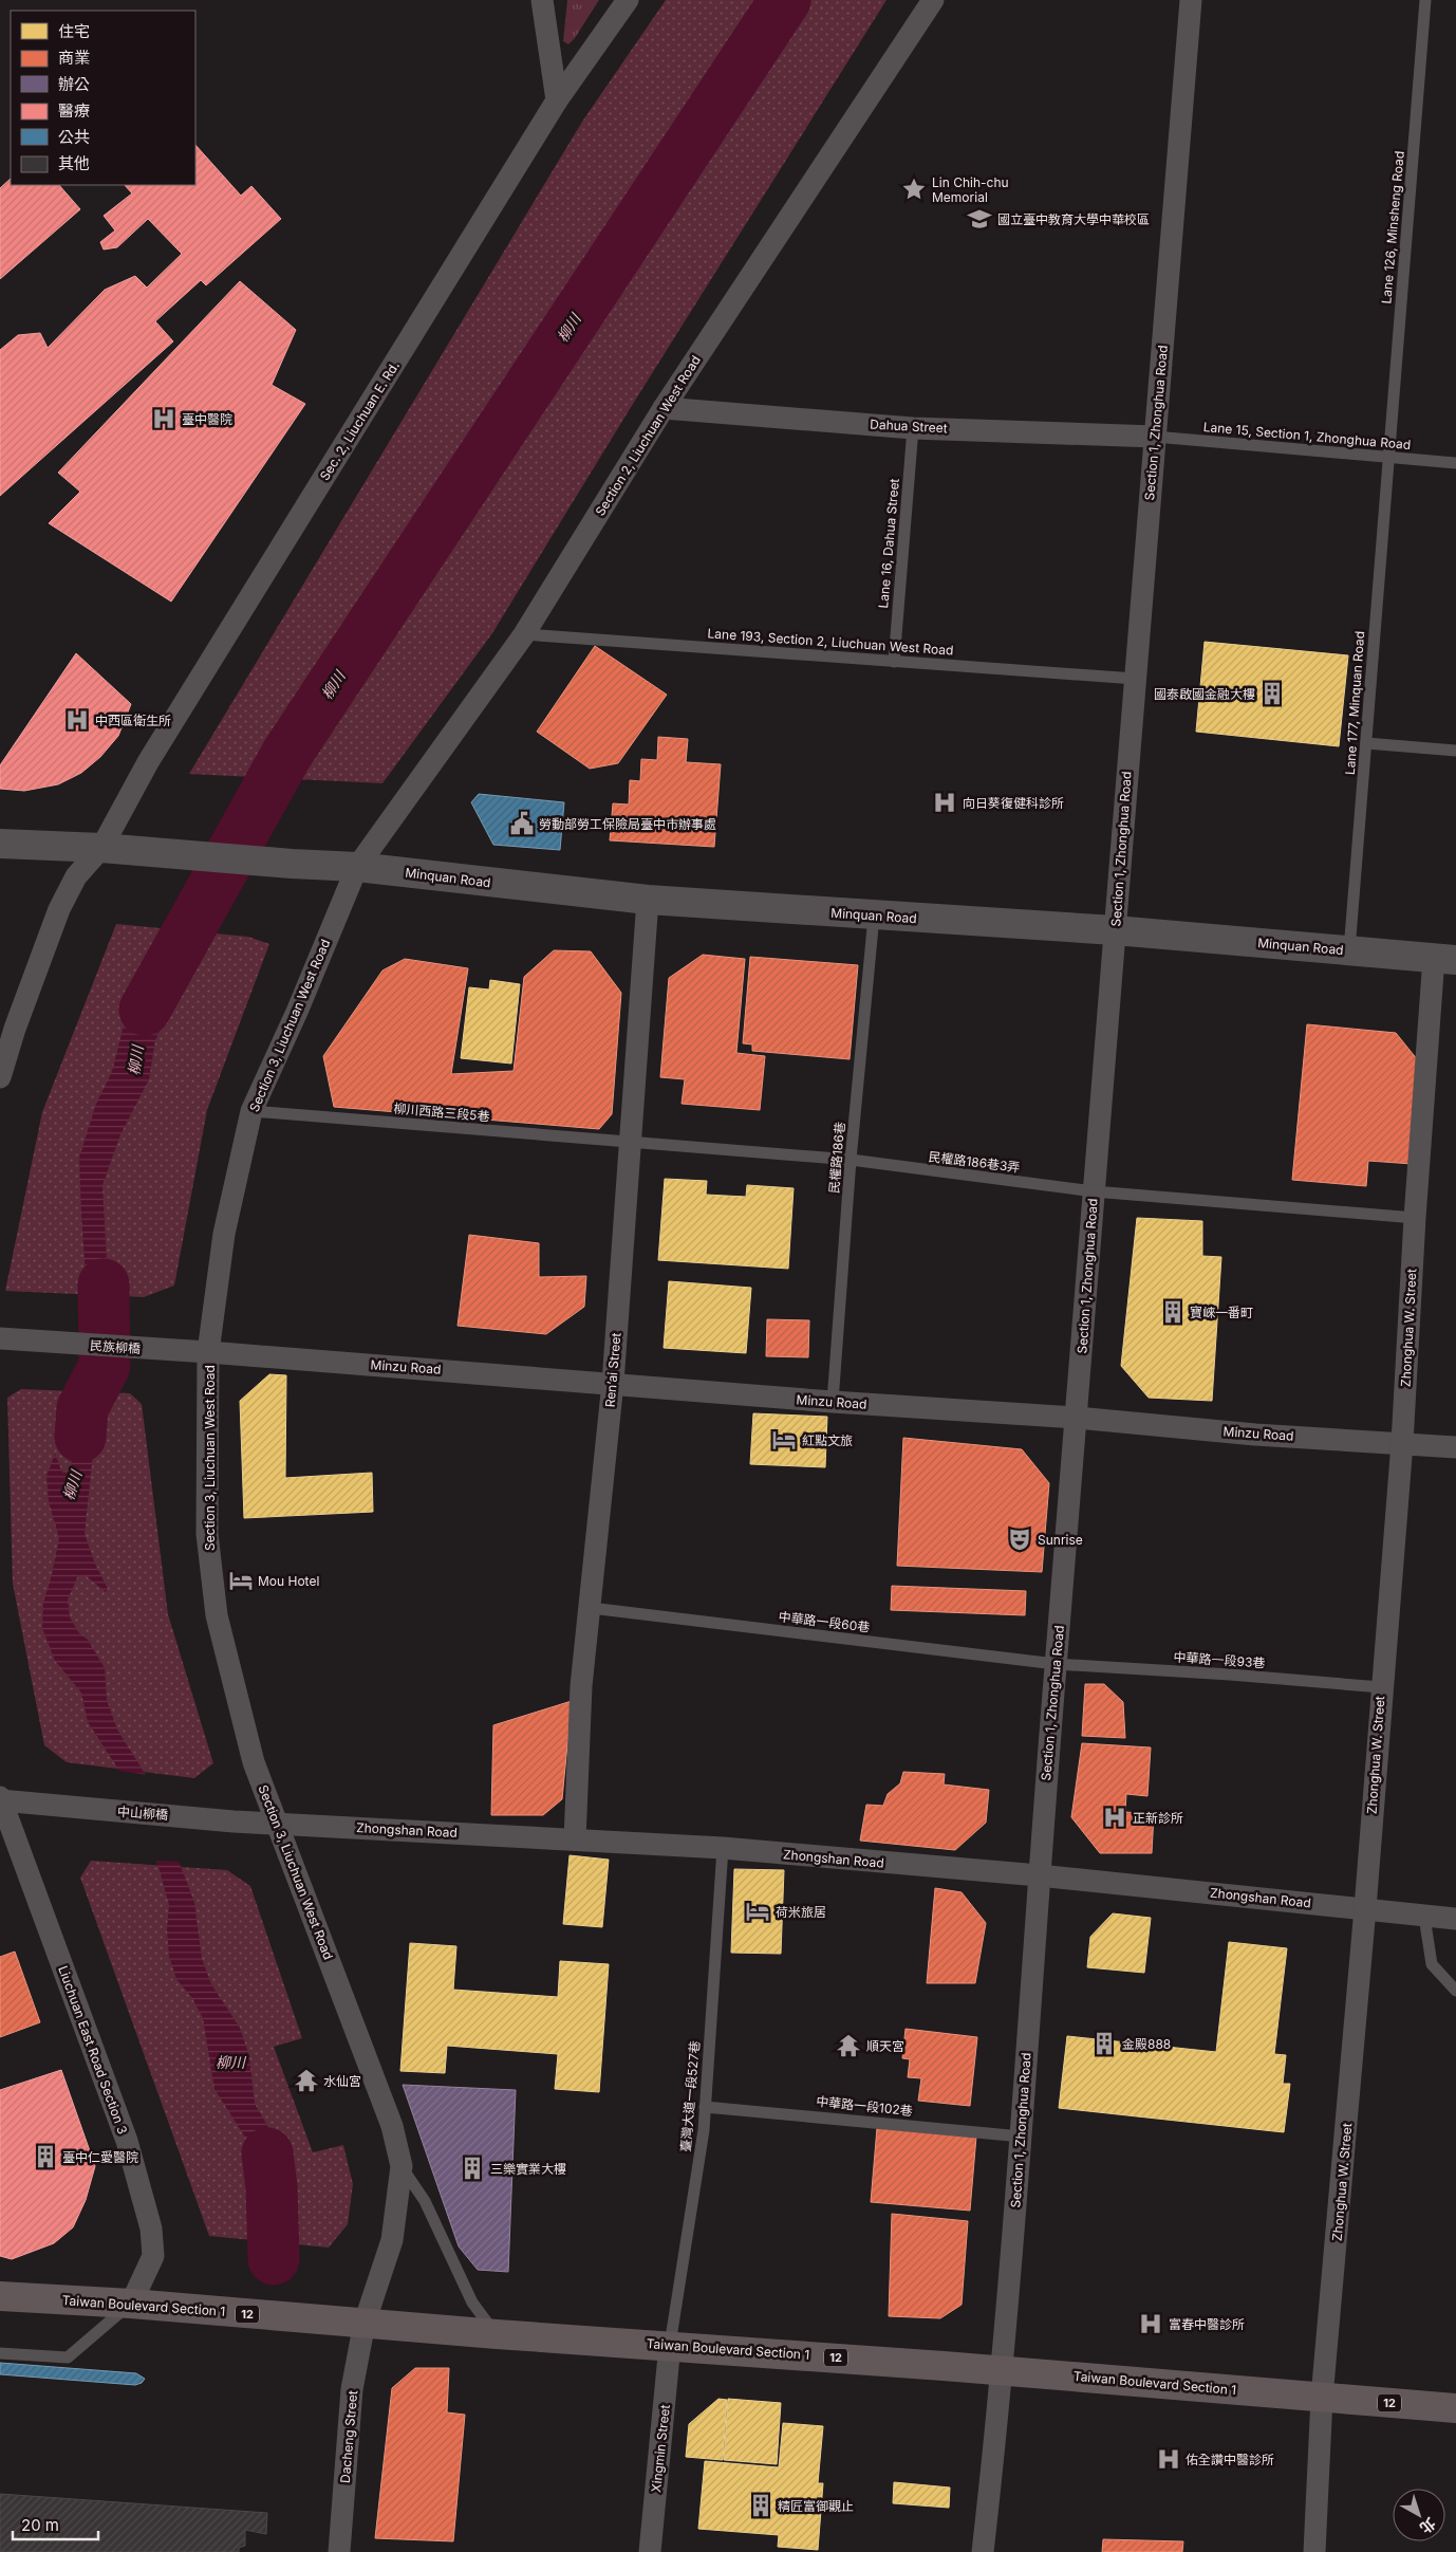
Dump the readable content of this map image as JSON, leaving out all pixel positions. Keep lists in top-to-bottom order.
{
  "streets": {
    "main road": ["Minquan Road", "Taiwan Boulevard Section 1", "12"],
    "street": [
      "Sec. 2, Liuchuan E. Rd.",
      "Section 1, Zhonghua Road",
      "Dahua Street",
      "Section 2, Liuchuan West Road",
      "Section 3, Liuchuan West Road",
      "Zhonghua W. Street",
      "民族柳橋",
      "Minzu Road",
      "Ren’ai Street",
      "中山柳橋",
      "Zhongshan Road",
      "Liuchuan East Road Section 3",
      "Dacheng Street",
      "Xingmin Street"
    ],
    "lane": [
      "Lane 126, Minsheng Road",
      "Lane 15, Section 1, Zhonghua Road",
      "Lane 16, Dahua Street",
      "Lane 193, Section 2, Liuchuan West Road",
      "Lane 177, Minquan Road",
      "柳川西路三段5巷",
      "民權路186巷",
      "民權路186巷3弄",
      "中華路一段60巷",
      "中華路一段93巷",
      "臺灣大道一段527巷",
      "中華路一段102巷"
    ]
  },
  "crossings": [
    ["Lane 126, Minsheng Road", "Lane 15, Section 1, Zhonghua Road"],
    ["Lane 126, Minsheng Road", "Lane 177, Minquan Road"],
    ["Sec. 2, Liuchuan E. Rd.", "Minquan Road"],
    ["Section 1, Zhonghua Road", "Dahua Street"],
    ["Section 1, Zhonghua Road", "Lane 15, Section 1, Zhonghua Road"],
    ["Section 1, Zhonghua Road", "Lane 193, Section 2, Liuchuan West Road"],
    ["Section 1, Zhonghua Road", "Minquan Road"],
    ["Section 1, Zhonghua Road", "民權路186巷3弄"],
    ["Section 1, Zhonghua Road", "Minzu Road"],
    ["Section 1, Zhonghua Road", "中華路一段60巷"],
    ["Section 1, Zhonghua Road", "中華路一段93巷"],
    ["Section 1, Zhonghua Road", "Zhongshan Road"],
    ["Section 1, Zhonghua Road", "中華路一段102巷"],
    ["Section 1, Zhonghua Road", "Taiwan Boulevard Section 1"],
    ["Dahua Street", "Section 2, Liuchuan West Road"],
    ["Dahua Street", "Lane 15, Section 1, Zhonghua Road"],
    ["Dahua Street", "Lane 16, Dahua Street"],
    ["Section 2, Liuchuan West Road", "Lane 193, Section 2, Liuchuan West Road"],
    ["Section 2, Liuchuan West Road", "Minquan Road"],
    ["Section 2, Liuchuan West Road", "Section 3, Liuchuan West Road"],
    ["Lane 15, Section 1, Zhonghua Road", "Lane 177, Minquan Road"],
    ["Lane 16, Dahua Street", "Lane 193, Section 2, Liuchuan West Road"],
    ["Lane 177, Minquan Road", "Minquan Road"],
    ["Minquan Road", "Section 3, Liuchuan West Road"],
    ["Minquan Road", "民權路186巷"],
    ["Minquan Road", "Zhonghua W. Street"],
    ["Minquan Road", "Ren’ai Street"],
    ["Section 3, Liuchuan West Road", "柳川西路三段5巷"],
    ["Section 3, Liuchuan West Road", "民族柳橋"],
    ["Section 3, Liuchuan West Road", "Minzu Road"],
    ["Section 3, Liuchuan West Road", "Zhongshan Road"],
    ["Section 3, Liuchuan West Road", "Taiwan Boulevard Section 1"],
    ["Section 3, Liuchuan West Road", "Dacheng Street"],
    ["柳川西路三段5巷", "民權路186巷"],
    ["柳川西路三段5巷", "民權路186巷3弄"],
    ["柳川西路三段5巷", "Ren’ai Street"],
    ["民權路186巷", "民權路186巷3弄"],
    ["民權路186巷", "Minzu Road"],
    ["民權路186巷3弄", "Zhonghua W. Street"],
    ["Zhonghua W. Street", "Minzu Road"],
    ["Zhonghua W. Street", "中華路一段93巷"],
    ["Zhonghua W. Street", "Zhongshan Road"],
    ["Zhonghua W. Street", "Taiwan Boulevard Section 1"],
    ["民族柳橋", "Minzu Road"],
    ["Minzu Road", "Ren’ai Street"],
    ["Ren’ai Street", "中華路一段60巷"],
    ["Ren’ai Street", "Zhongshan Road"],
    ["中華路一段60巷", "中華路一段93巷"],
    ["中山柳橋", "Zhongshan Road"],
    ["中山柳橋", "Liuchuan East Road Section 3"],
    ["Zhongshan Road", "臺灣大道一段527巷"],
    ["Liuchuan East Road Section 3", "Taiwan Boulevard Section 1"],
    ["臺灣大道一段527巷", "中華路一段102巷"],
    ["臺灣大道一段527巷", "Taiwan Boulevard Section 1"],
    ["臺灣大道一段527巷", "Xingmin Street"],
    ["Taiwan Boulevard Section 1", "Dacheng Street"],
    ["Taiwan Boulevard Section 1", "Xingmin Street"]
  ],
  "water": ["柳川"],
  "places": {
    "place": ["Lin Chih-chu Memorial"],
    "school or university": ["國立臺中教育大學中華校區"],
    "hospital": [
      "臺中醫院",
      "中西區衛生所",
      "向日葵復健科診所",
      "正新診所",
      "富春中醫診所",
      "佑全讚中醫診所"
    ],
    "building": [
      "國泰啟國金融大樓",
      "寶崍一番町",
      "金殿888",
      "臺中仁愛醫院",
      "三樂實業大樓",
      "精匠富御觀止"
    ],
    "public building": ["勞動部勞工保險局臺中市辦事處"],
    "hotel": ["紅點文旅", "Mou Hotel", "荷米旅居"],
    "theatre": ["Sunrise"],
    "temple": ["順天宮", "水仙宮"]
  },
  "legend": [
    "住宅",
    "商業",
    "辦公",
    "醫療",
    "公共",
    "其他"
  ],
  "scale_bar": "20 m",
  "north": "bottom right"
}
